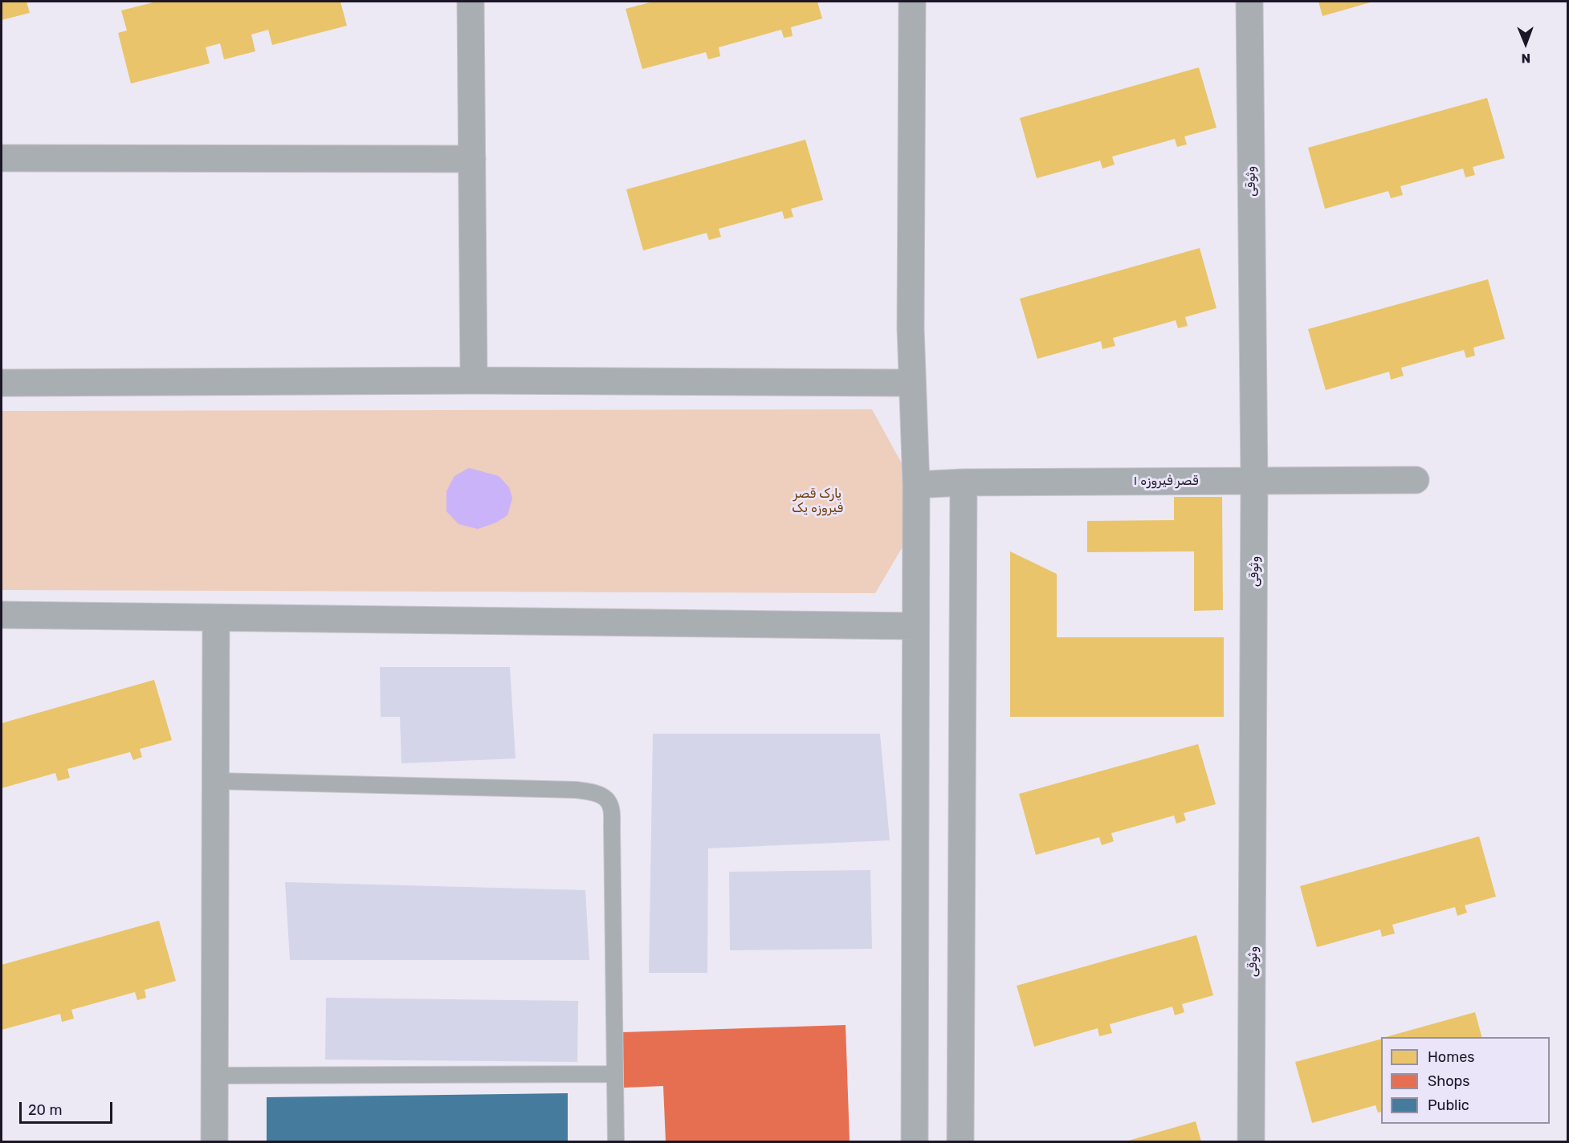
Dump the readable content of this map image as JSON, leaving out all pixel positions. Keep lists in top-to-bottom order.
{
  "streets": {
    "street": ["وثوقی", "قصر فیروزه ۱"]
  },
  "crossings": [
    ["وثوقی", "قصر فیروزه ۱"]
  ],
  "parks": ["پارک قصر فیروزه یک"],
  "legend": ["Homes", "Shops", "Public"],
  "scale_bar": "20 m",
  "north": "bottom"
}
